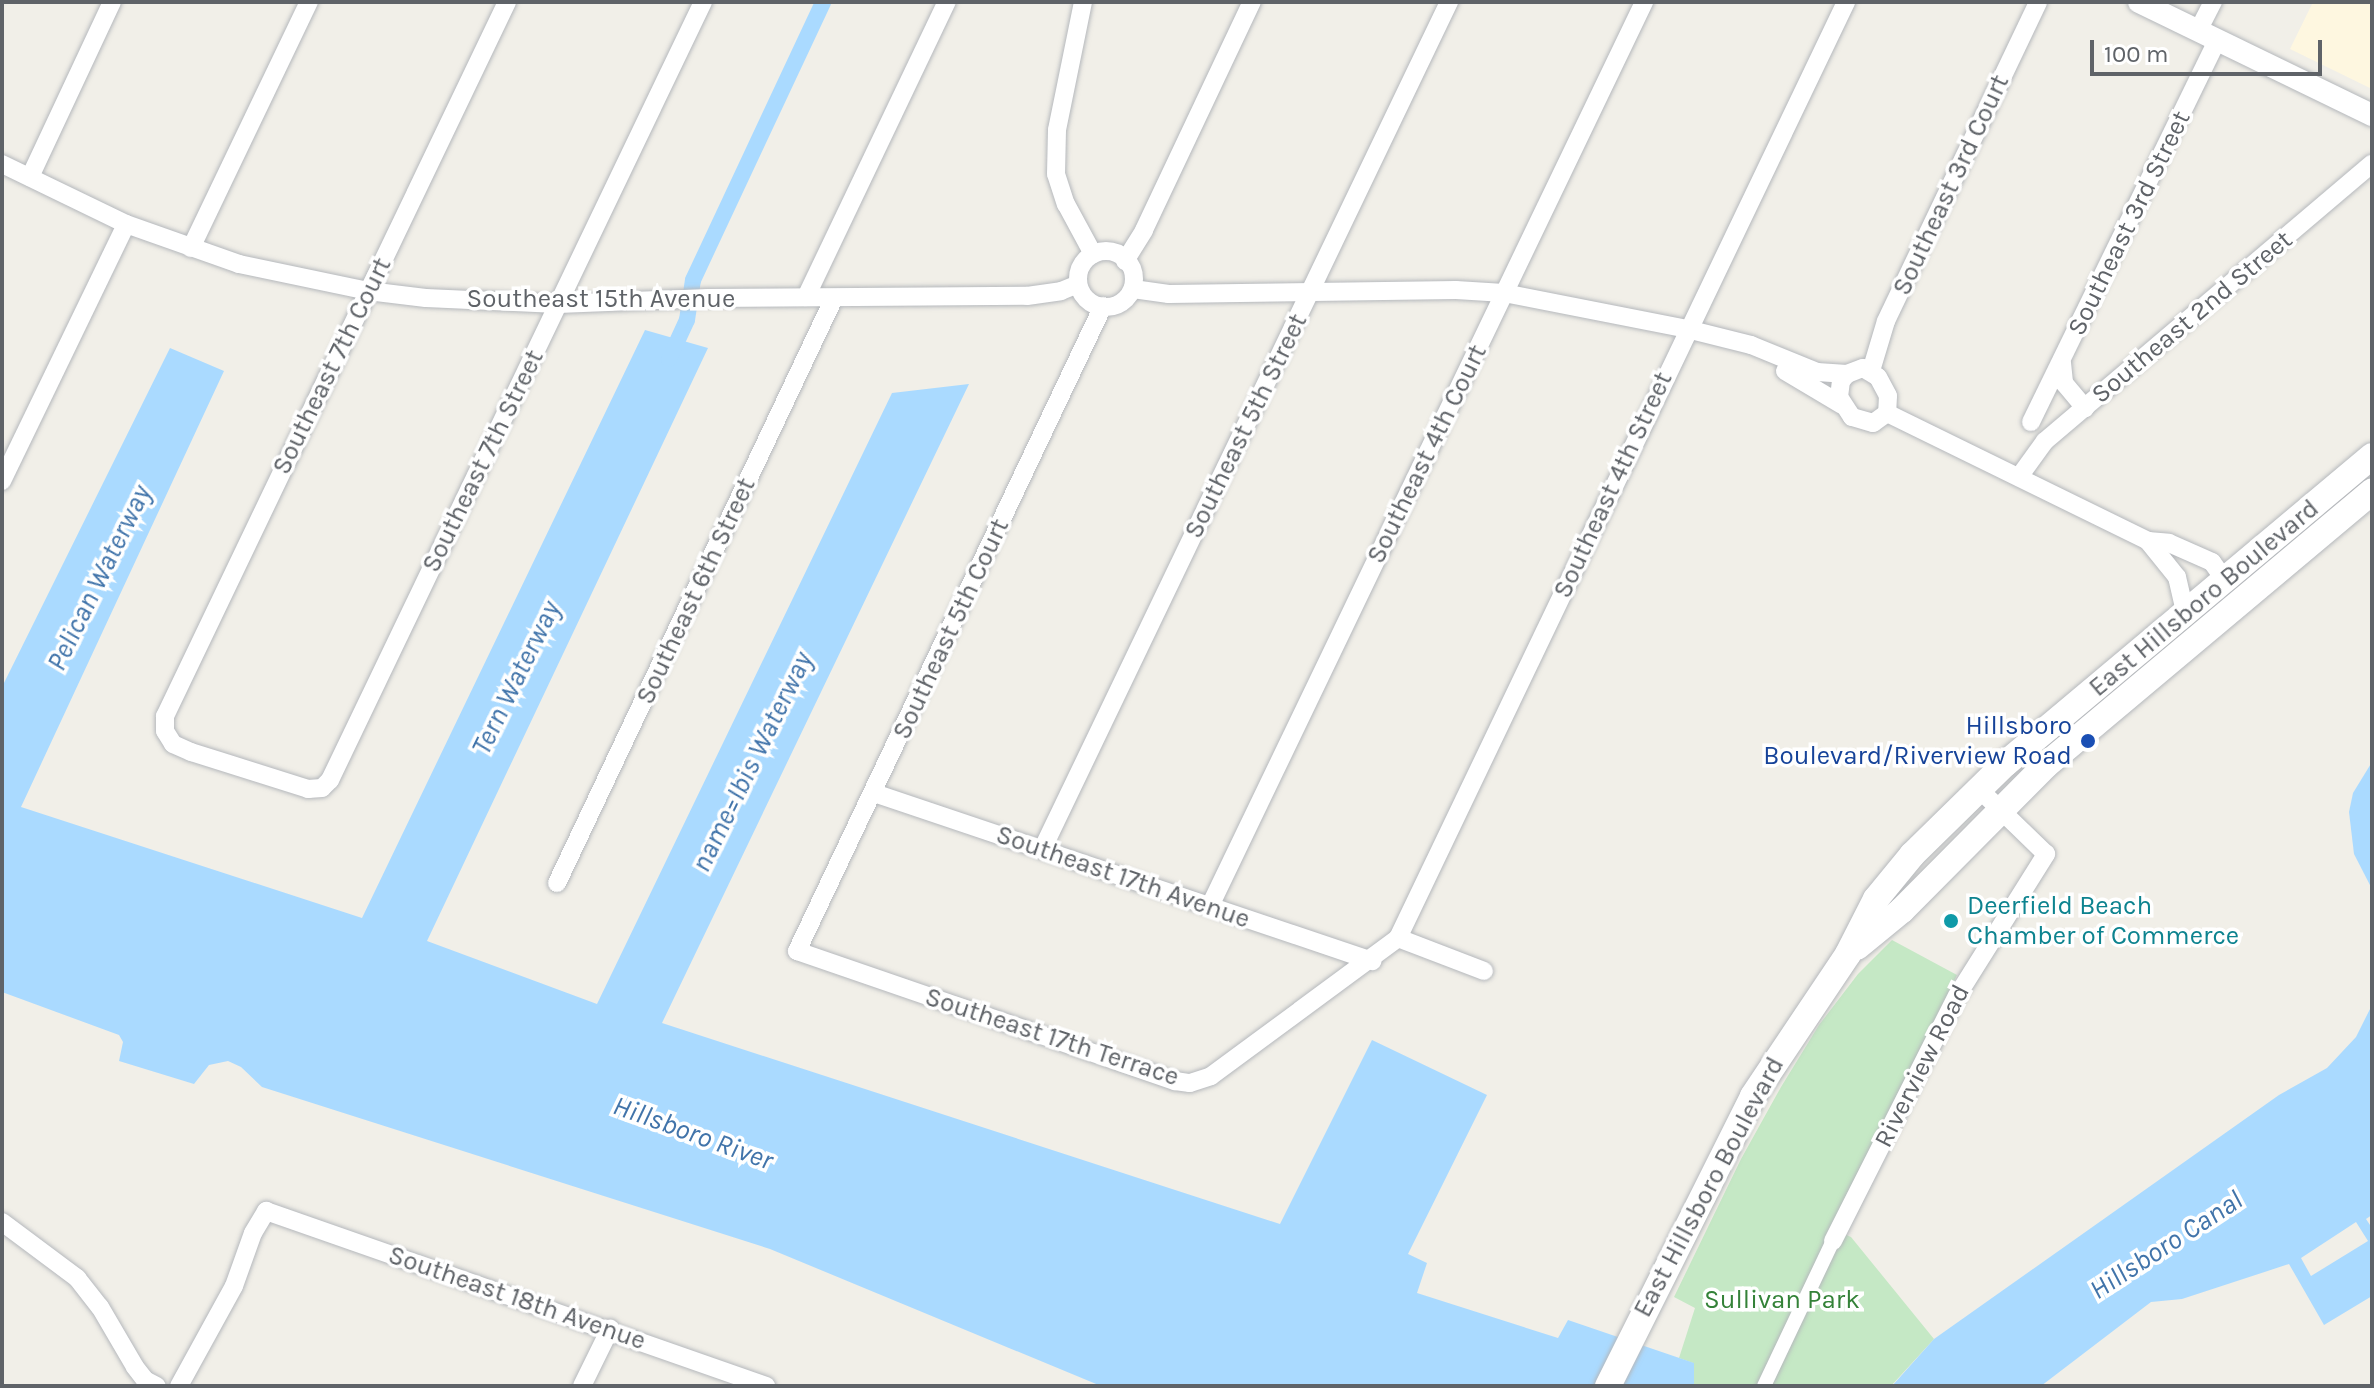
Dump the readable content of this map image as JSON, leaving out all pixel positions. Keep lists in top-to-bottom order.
{
  "streets": {
    "main road": ["East Hillsboro Boulevard"],
    "street": [
      "Southeast 3rd Court",
      "Southeast 3rd Street",
      "Southeast 15th Avenue",
      "Southeast 2nd Street",
      "Southeast 7th Court",
      "Southeast 5th Street",
      "Southeast 4th Court",
      "Southeast 7th Street",
      "Southeast 4th Street",
      "Southeast 6th Street",
      "Southeast 5th Court",
      "Southeast 17th Avenue",
      "Southeast 17th Terrace",
      "Riverview Road",
      "Southeast 18th Avenue"
    ]
  },
  "crossings": [
    ["Southeast 3rd Street", "Southeast 2nd Street"],
    ["Southeast 15th Avenue", "Southeast 7th Court"],
    ["Southeast 15th Avenue", "Southeast 7th Street"],
    ["Southeast 15th Avenue", "Southeast 6th Street"],
    ["Southeast 15th Avenue", "Southeast 5th Court"],
    ["Southeast 7th Court", "Southeast 7th Street"],
    ["Southeast 5th Street", "Southeast 17th Avenue"],
    ["Southeast 4th Court", "Southeast 17th Avenue"],
    ["Southeast 4th Street", "Southeast 17th Avenue"],
    ["Southeast 4th Street", "Southeast 17th Terrace"],
    ["East Hillsboro Boulevard", "Riverview Road"],
    ["Southeast 5th Court", "Southeast 17th Avenue"],
    ["Southeast 5th Court", "Southeast 17th Terrace"],
    ["Southeast 17th Avenue", "Southeast 17th Terrace"]
  ],
  "water": [
    "Pelican Waterway",
    "Tern Waterway",
    "name=Ibis Waterway",
    "Hillsboro River",
    "Hillsboro Canal"
  ],
  "parks": ["Sullivan Park"],
  "places": ["Hillsboro Boulevard/Riverview Road", "Deerfield Beach Chamber of Commerce"],
  "scale_bar": "100 m"
}
